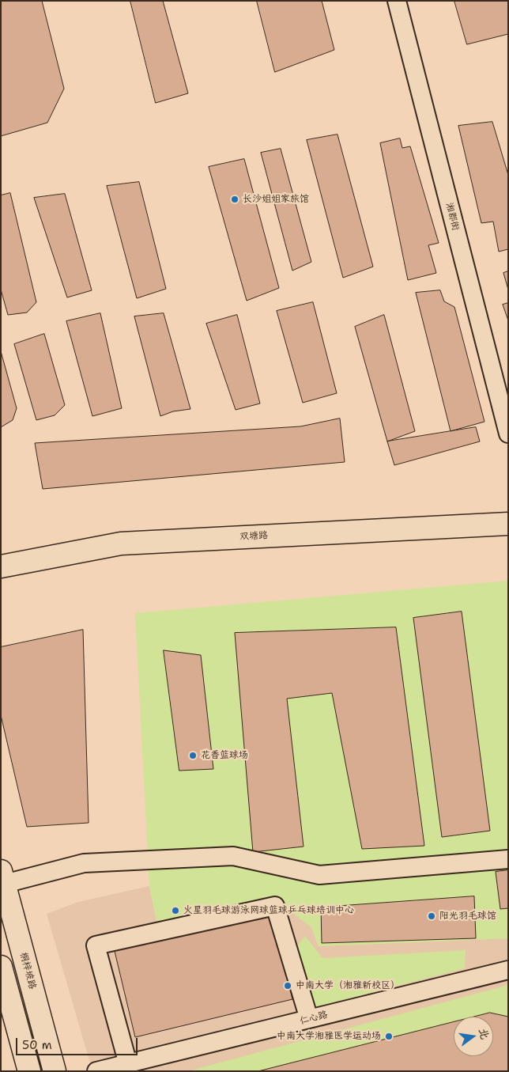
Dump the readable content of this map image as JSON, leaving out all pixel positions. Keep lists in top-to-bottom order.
{
  "streets": {
    "street": [
      "湘郡街",
      "双塘路",
      "桐梓坡路",
      "仁心路"
    ]
  },
  "places": [
    "长沙姐姐家旅馆",
    "花香篮球场",
    "火星羽毛球游泳网球篮球乒乓球培训中心",
    "阳光羽毛球馆",
    "中南大学（湘雅新校区）",
    "中南大学湘雅医学运动场"
  ],
  "scale_bar": "50 m",
  "north": "right"
}
